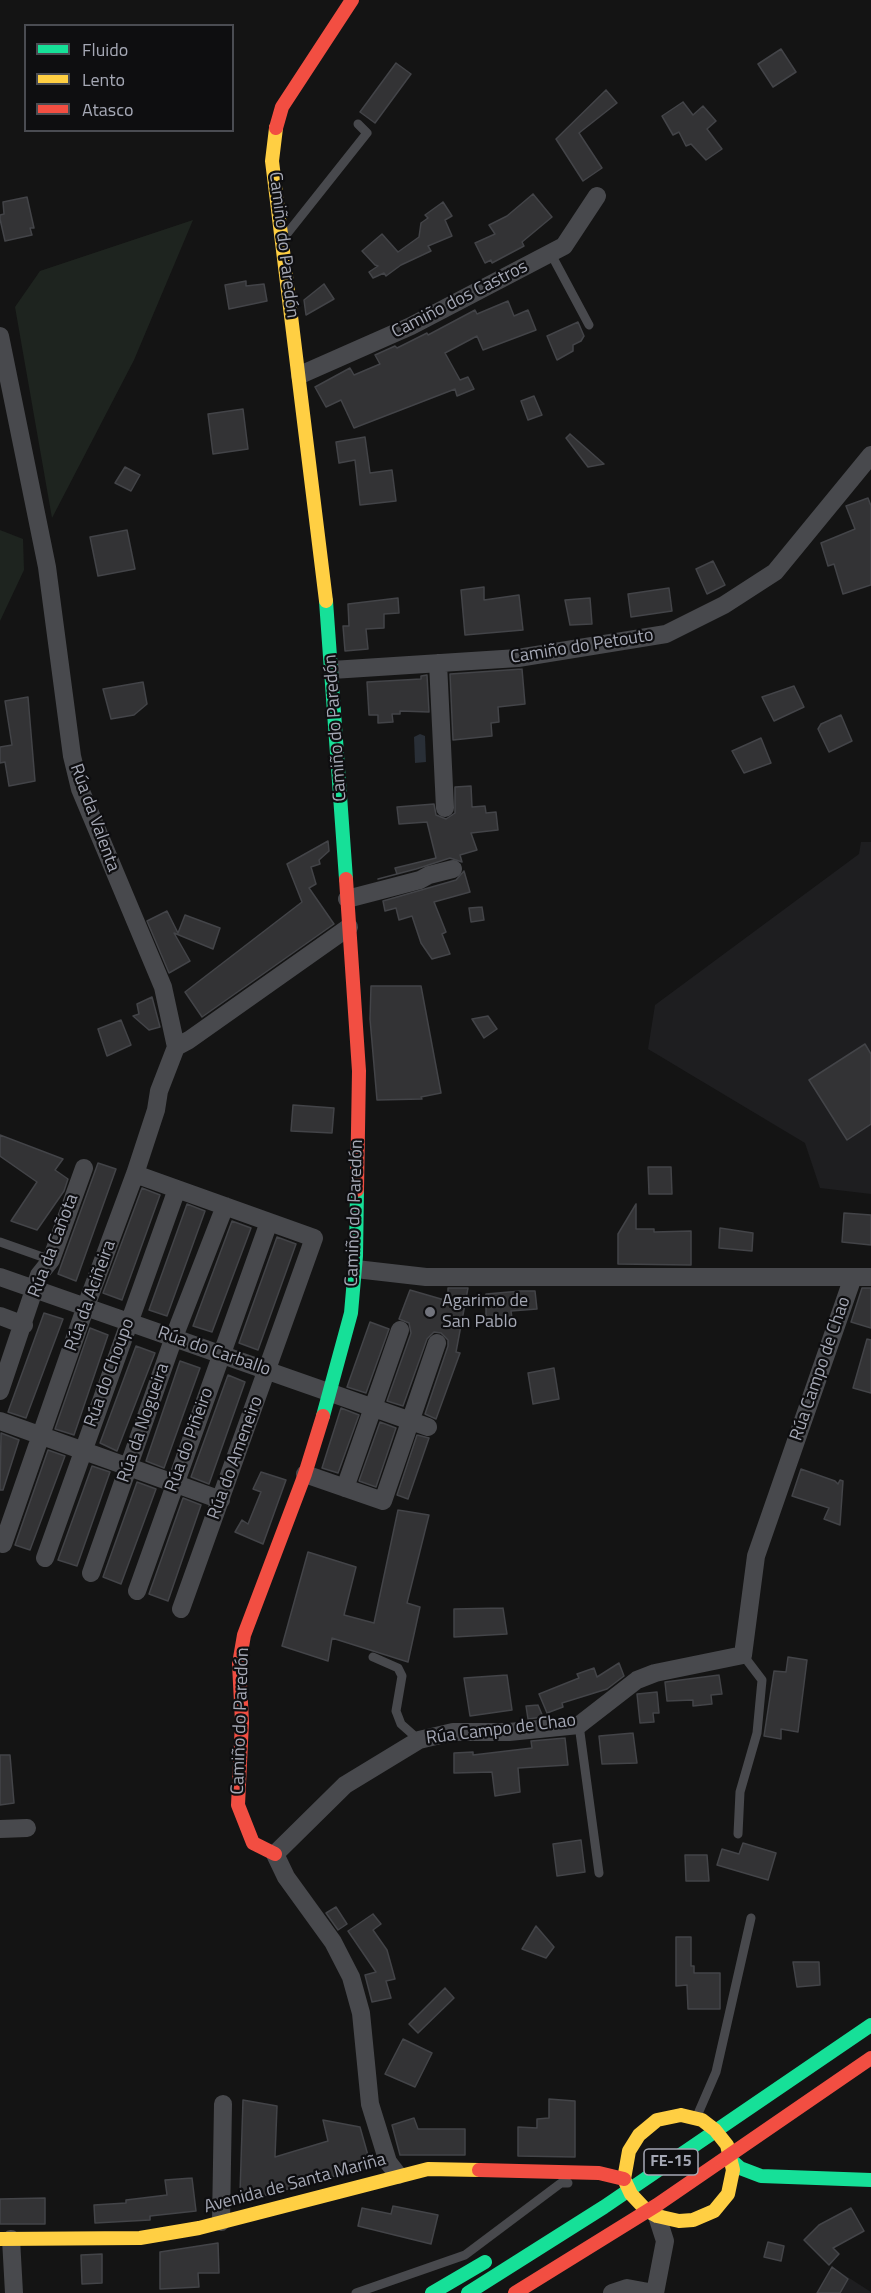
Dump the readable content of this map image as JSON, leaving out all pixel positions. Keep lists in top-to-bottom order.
{
  "streets": {
    "main road": ["Camiño do Paredón", "FE-15", "Avenida de Santa Mariña"],
    "street": [
      "Camiño dos Castros",
      "Camiño do Petouto",
      "Rúa da Valenta",
      "Rúa da Cañota",
      "Rúa da Aciñeira",
      "Rúa do Carballo",
      "Rúa Campo de Chao",
      "Rúa do Choupo",
      "Rúa da Nogueira",
      "Rúa do Piñeiro",
      "Rúa do Ameneiro"
    ]
  },
  "crossings": [
    ["Camiño do Paredón", "Camiño dos Castros"],
    ["Camiño do Paredón", "Camiño do Petouto"],
    ["Camiño do Paredón", "Rúa do Carballo"],
    ["Camiño do Paredón", "Rúa Campo de Chao"],
    ["Rúa da Valenta", "Rúa da Aciñeira"],
    ["Rúa da Cañota", "Rúa do Carballo"],
    ["Rúa da Aciñeira", "Rúa do Carballo"],
    ["Rúa do Carballo", "Rúa do Choupo"],
    ["Rúa do Carballo", "Rúa da Nogueira"],
    ["Rúa do Carballo", "Rúa do Piñeiro"],
    ["Rúa do Carballo", "Rúa do Ameneiro"],
    ["Rúa do Piñeiro", "Rúa do Ameneiro"],
    ["FE-15", "Avenida de Santa Mariña"]
  ],
  "places": ["Agarimo de San Pablo"],
  "legend": ["Fluido", "Lento", "Atasco"]
}
